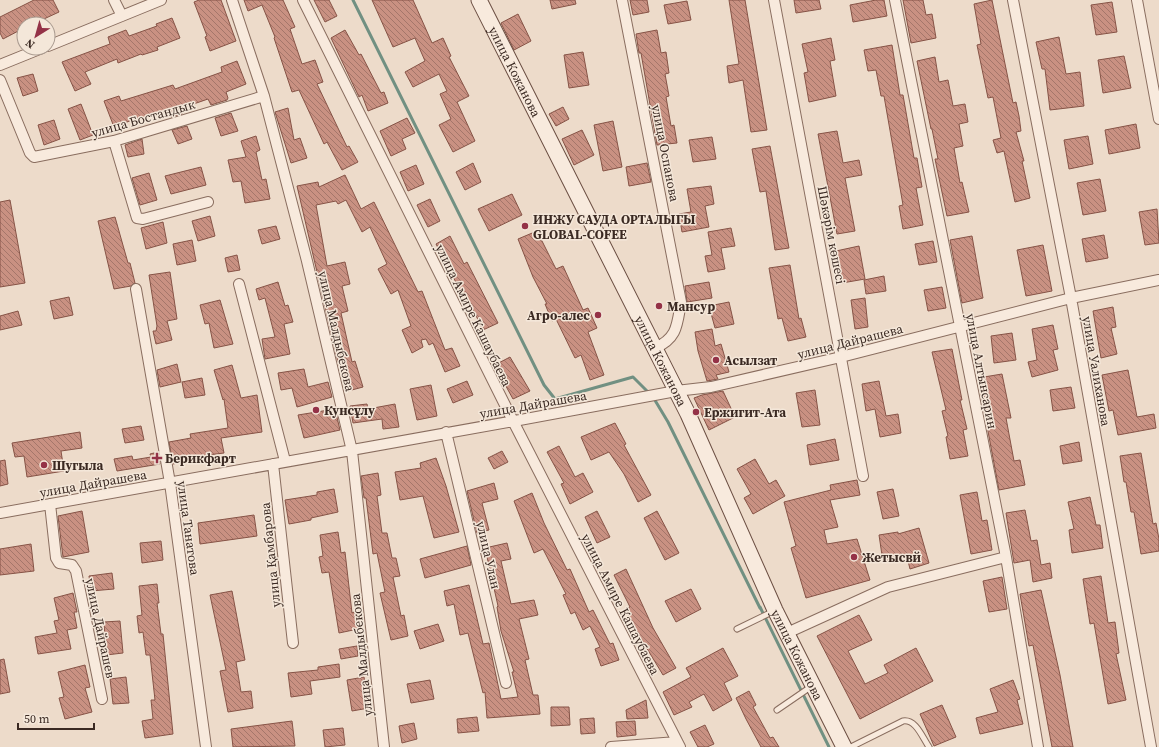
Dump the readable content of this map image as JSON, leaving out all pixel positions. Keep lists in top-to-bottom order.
{
  "streets": {
    "main road": ["улица Кожанова"],
    "street": [
      "улица Бостандык",
      "улица Оспанова",
      "Шәкәрім көшесі",
      "улица Амире Кашаубаева",
      "улица Малдыбекова",
      "улица Дайрашева",
      "улица Алтынсарин",
      "улица Уалиханова",
      "улица Танатова",
      "улица Қамбарова",
      "улица Улан",
      "улица Дайрашев"
    ]
  },
  "crossings": [
    ["улица Кожанова", "улица Оспанова"],
    ["улица Кожанова", "улица Дайрашева"],
    ["улица Бостандык", "улица Малдыбекова"],
    ["Шәкәрім көшесі", "улица Дайрашева"],
    ["улица Амире Кашаубаева", "улица Дайрашева"],
    ["улица Малдыбекова", "улица Дайрашева"],
    ["улица Дайрашева", "улица Алтынсарин"],
    ["улица Дайрашева", "улица Уалиханова"],
    ["улица Дайрашева", "улица Танатова"],
    ["улица Дайрашева", "улица Қамбарова"],
    ["улица Дайрашева", "улица Улан"],
    ["улица Дайрашева", "улица Дайрашев"]
  ],
  "places": {
    "other": [
      "ИНЖУ САУДА ОРТАЛЫГЫ GLOBAL-COFEE",
      "Мансур",
      "Агро-алес",
      "Асылзат",
      "Кунсұлу",
      "Ержигит-Ата",
      "Шугыла",
      "Жетысвй"
    ],
    "health": ["Берикфарт"]
  },
  "scale_bar": "50 m",
  "north": "bottom left"
}
